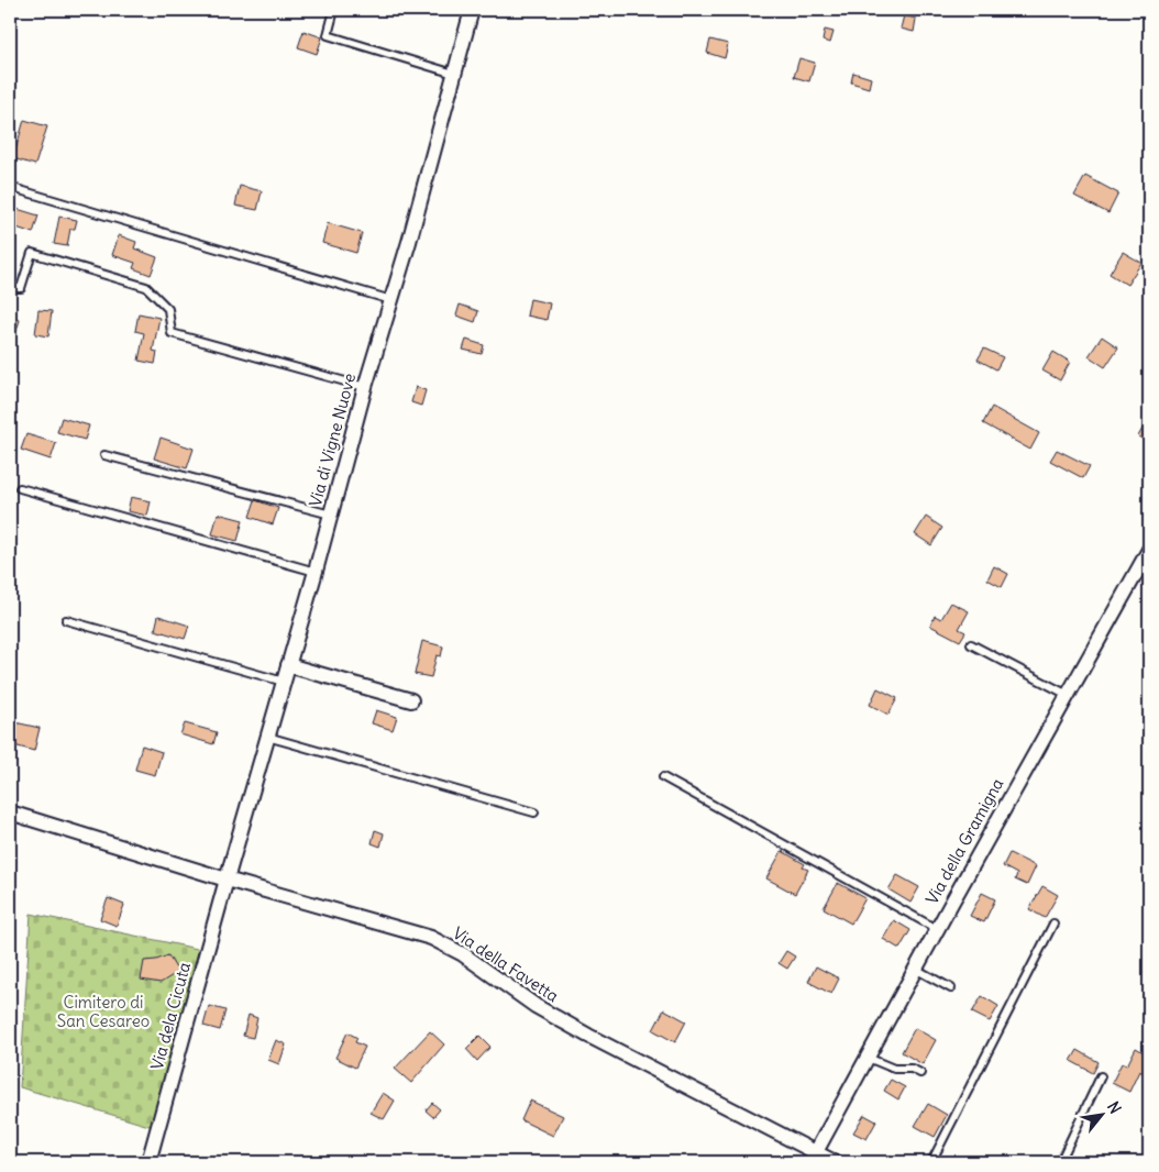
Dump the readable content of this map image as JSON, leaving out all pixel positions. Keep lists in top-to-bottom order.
{
  "streets": {
    "street": [
      "Via di Vigne Nuove",
      "Via della Gramigna",
      "Via della Favetta",
      "Via dela Cicuta"
    ]
  },
  "crossings": [
    ["Via di Vigne Nuove", "Via della Favetta"],
    ["Via di Vigne Nuove", "Via dela Cicuta"],
    ["Via della Gramigna", "Via della Favetta"],
    ["Via della Favetta", "Via dela Cicuta"]
  ],
  "parks": ["Cimitero di San Cesareo"],
  "north": "top right"
}
